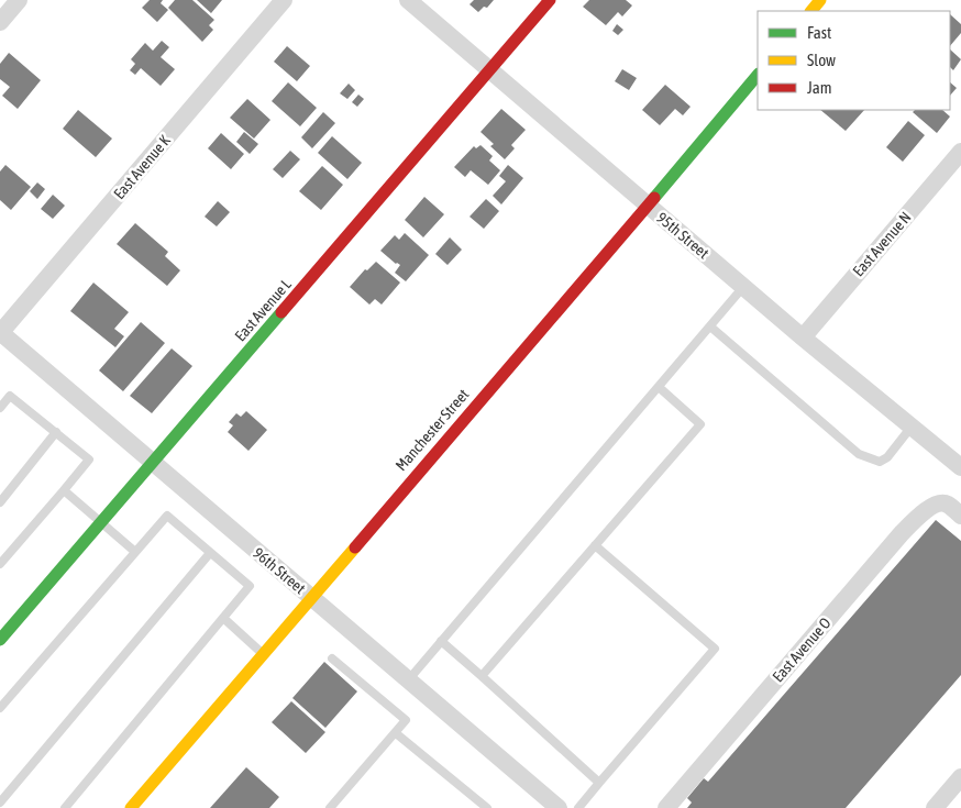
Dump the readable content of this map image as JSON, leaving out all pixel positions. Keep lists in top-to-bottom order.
{
  "streets": {
    "street": [
      "East Avenue K",
      "95th Street",
      "East Avenue N",
      "East Avenue L",
      "Manchester Street",
      "96th Street",
      "East Avenue O"
    ]
  },
  "crossings": [
    ["East Avenue K", "96th Street"],
    ["95th Street", "East Avenue N"],
    ["95th Street", "East Avenue L"],
    ["95th Street", "Manchester Street"],
    ["East Avenue L", "96th Street"],
    ["Manchester Street", "96th Street"]
  ],
  "legend": ["Fast", "Slow", "Jam"]
}
